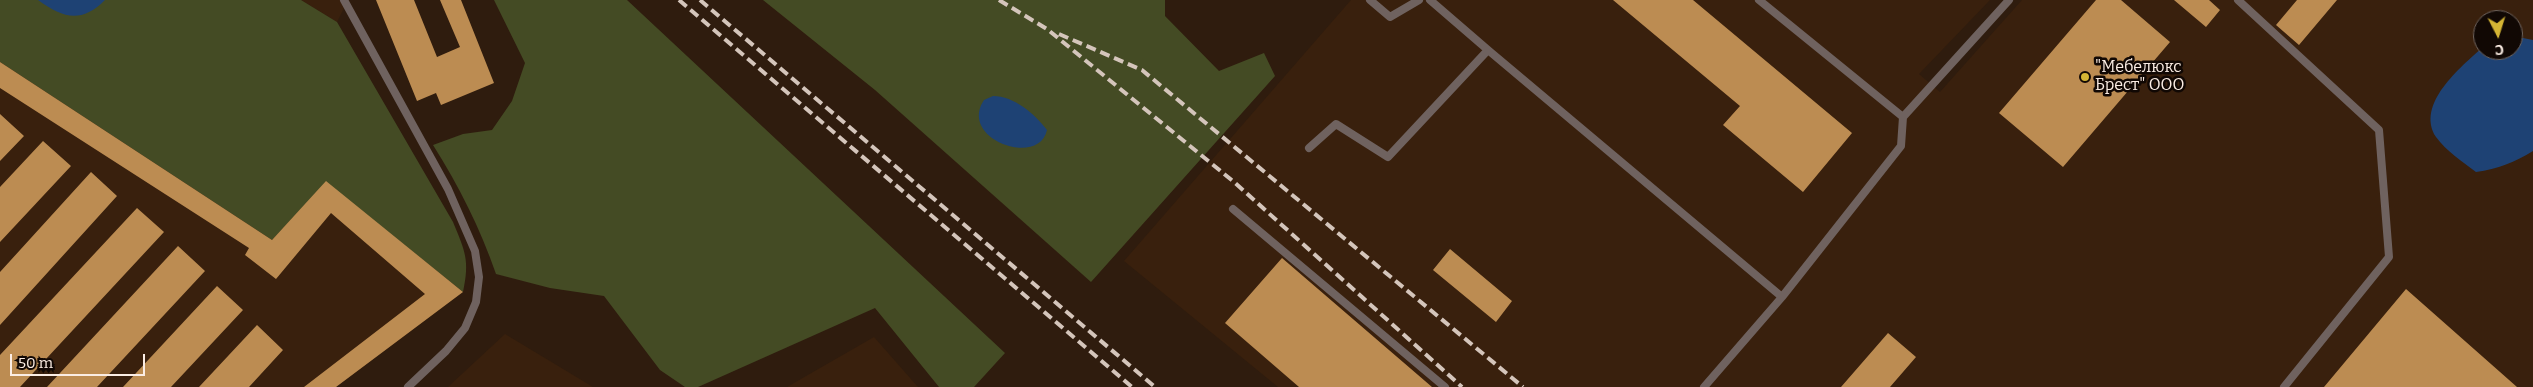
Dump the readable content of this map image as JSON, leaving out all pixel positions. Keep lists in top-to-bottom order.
{
  "places": ["\"Мебелюкс Брест\" ООО"],
  "scale_bar": "50 m",
  "north": "bottom"
}
